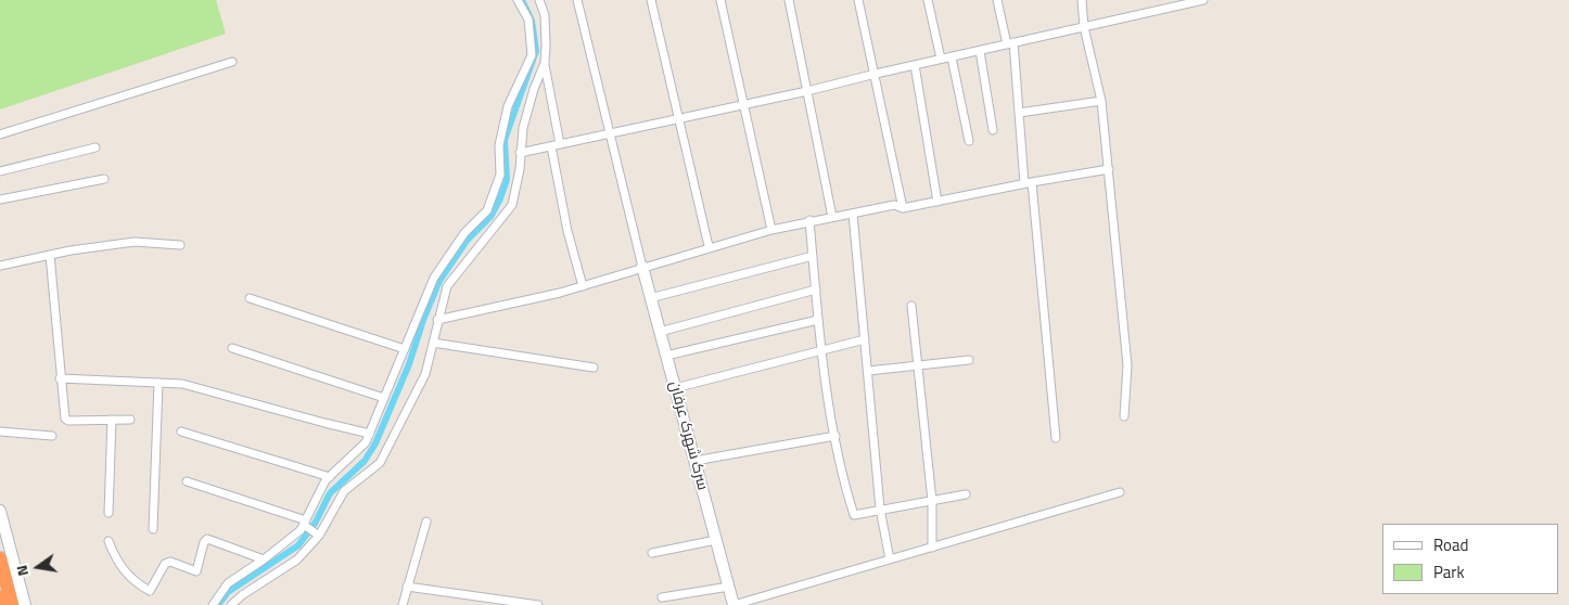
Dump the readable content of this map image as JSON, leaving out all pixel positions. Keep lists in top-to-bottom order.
{
  "streets": {
    "street": ["سرک شهرک عرفان"]
  },
  "legend": ["Road", "Park"],
  "north": "left"
}
